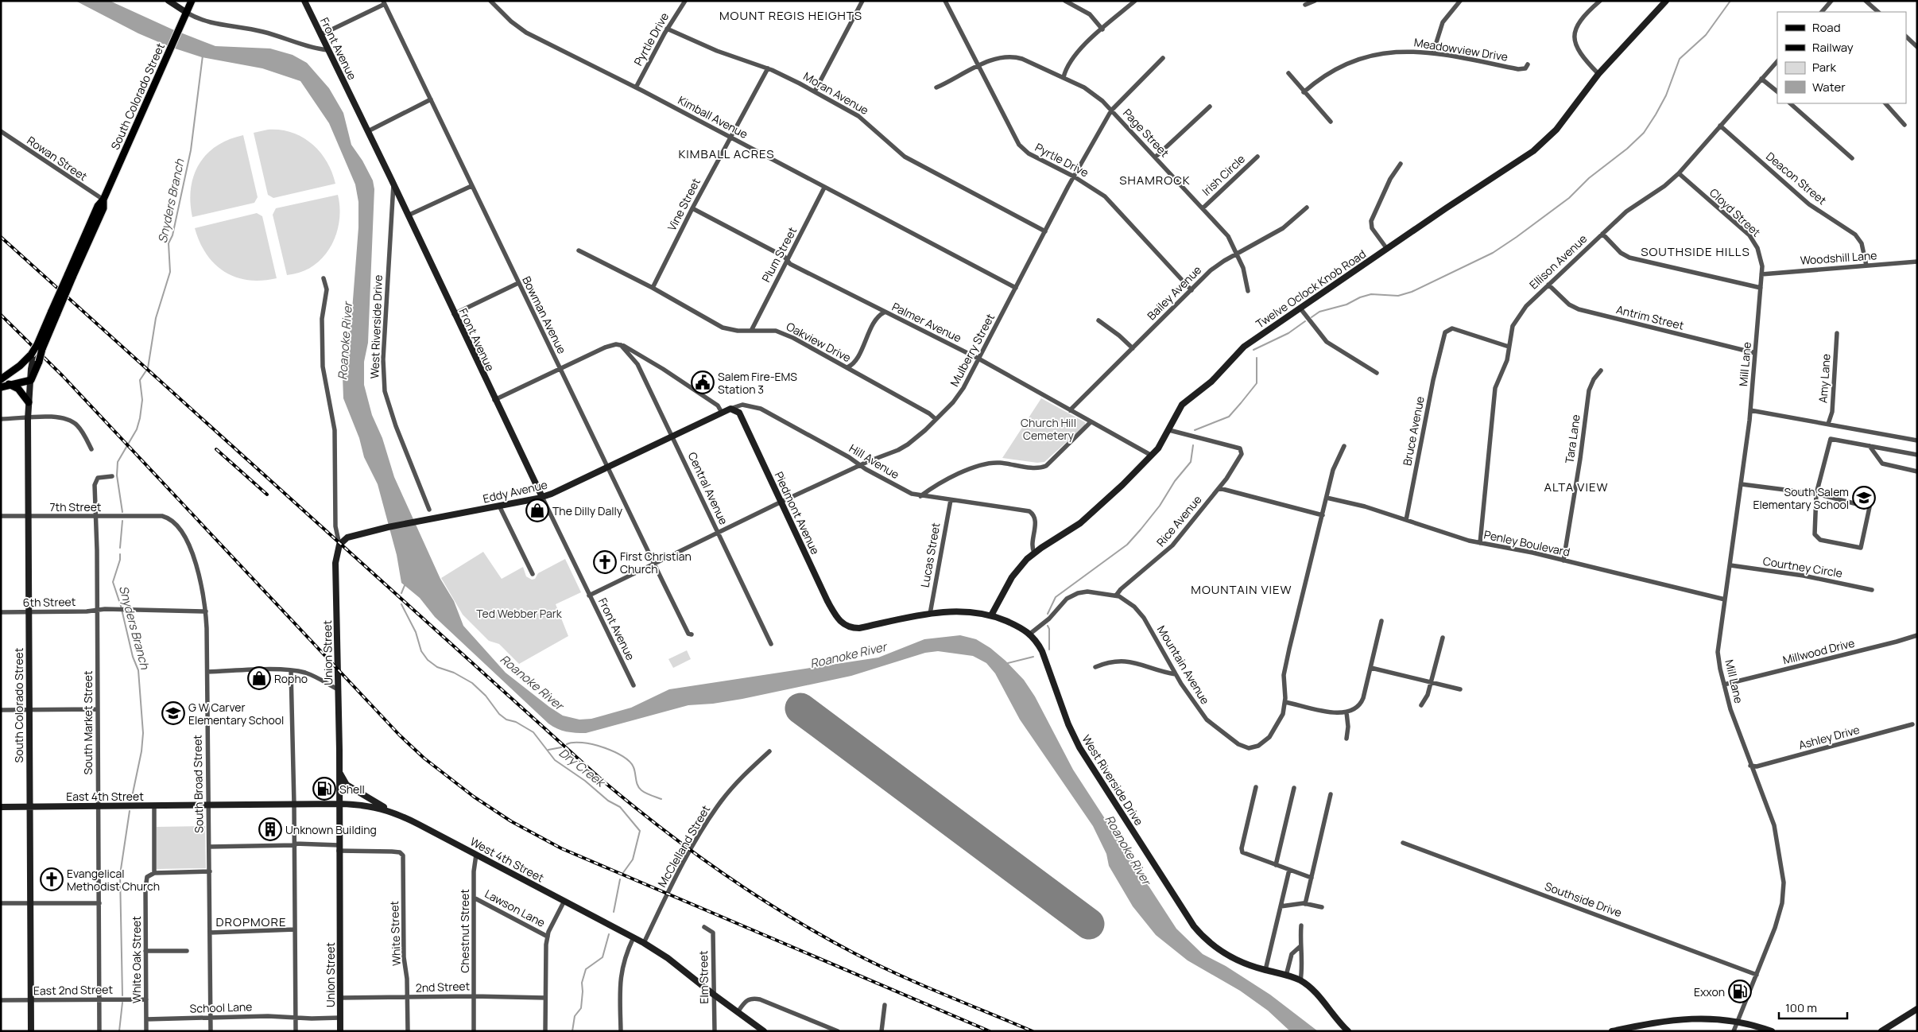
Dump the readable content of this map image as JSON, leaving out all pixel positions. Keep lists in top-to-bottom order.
{
  "streets": {
    "main road": ["South Colorado Street"],
    "street": [
      "Pyrtle Drive",
      "Front Avenue",
      "Meadowview Drive",
      "Moran Avenue",
      "Kimball Avenue",
      "Page Street",
      "Rowan Street",
      "Irish Circle",
      "Deacon Street",
      "Vine Street",
      "Cloyd Street",
      "Plum Street",
      "Woodshill Lane",
      "Ellison Avenue",
      "Twelve Oclock Knob Road",
      "Bailey Avenue",
      "Bowman Avenue",
      "Antrim Street",
      "Palmer Avenue",
      "West Riverside Drive",
      "Oakview Drive",
      "Mulberry Street",
      "Mill Lane",
      "Amy Lane",
      "Bruce Avenue",
      "Tara Lane",
      "Hill Avenue",
      "Central Avenue",
      "Eddy Avenue",
      "7th Street",
      "Piedmont Avenue",
      "Rice Avenue",
      "Penley Boulevard",
      "Lucas Street",
      "Courtney Circle",
      "6th Street",
      "Millwood Drive",
      "Union Street",
      "Mountain Avenue",
      "South Market Street",
      "Ashley Drive",
      "South Broad Street",
      "East 4th Street",
      "McClelland Street",
      "West 4th Street",
      "Southside Drive",
      "Lawson Lane",
      "Chestnut Street",
      "White Street",
      "White Oak Street",
      "Elm Street",
      "2nd Street",
      "East 2nd Street",
      "School Lane"
    ]
  },
  "crossings": [
    ["Pyrtle Drive", "Moran Avenue"],
    ["Pyrtle Drive", "Kimball Avenue"],
    ["Pyrtle Drive", "Page Street"],
    ["Pyrtle Drive", "Bailey Avenue"],
    ["Pyrtle Drive", "Mulberry Street"],
    ["Front Avenue", "West Riverside Drive"],
    ["Front Avenue", "Mulberry Street"],
    ["Front Avenue", "Eddy Avenue"],
    ["Moran Avenue", "Vine Street"],
    ["Moran Avenue", "Mulberry Street"],
    ["South Colorado Street", "Rowan Street"],
    ["South Colorado Street", "7th Street"],
    ["South Colorado Street", "6th Street"],
    ["South Colorado Street", "East 4th Street"],
    ["South Colorado Street", "East 2nd Street"],
    ["Kimball Avenue", "Vine Street"],
    ["Kimball Avenue", "Plum Street"],
    ["Kimball Avenue", "Mulberry Street"],
    ["Page Street", "Irish Circle"],
    ["Page Street", "Bailey Avenue"],
    ["Page Street", "Mulberry Street"],
    ["Deacon Street", "Woodshill Lane"],
    ["Deacon Street", "Ellison Avenue"],
    ["Vine Street", "Palmer Avenue"],
    ["Vine Street", "Oakview Drive"],
    ["Cloyd Street", "Woodshill Lane"],
    ["Cloyd Street", "Ellison Avenue"],
    ["Cloyd Street", "Mill Lane"],
    ["Plum Street", "Palmer Avenue"],
    ["Plum Street", "Oakview Drive"],
    ["Woodshill Lane", "Mill Lane"],
    ["Ellison Avenue", "Antrim Street"],
    ["Ellison Avenue", "Bruce Avenue"],
    ["Ellison Avenue", "Penley Boulevard"],
    ["Twelve Oclock Knob Road", "Palmer Avenue"],
    ["Twelve Oclock Knob Road", "West Riverside Drive"],
    ["Twelve Oclock Knob Road", "Hill Avenue"],
    ["Twelve Oclock Knob Road", "Rice Avenue"],
    ["Bailey Avenue", "Palmer Avenue"],
    ["Bowman Avenue", "Mulberry Street"],
    ["Bowman Avenue", "Eddy Avenue"],
    ["Antrim Street", "Mill Lane"],
    ["Palmer Avenue", "Mulberry Street"],
    ["West Riverside Drive", "Piedmont Avenue"],
    ["West Riverside Drive", "Lucas Street"],
    ["West Riverside Drive", "Mountain Avenue"],
    ["Oakview Drive", "Mulberry Street"],
    ["Mulberry Street", "Hill Avenue"],
    ["Mulberry Street", "Central Avenue"],
    ["Mulberry Street", "Piedmont Avenue"],
    ["Mill Lane", "Penley Boulevard"],
    ["Mill Lane", "Courtney Circle"],
    ["Mill Lane", "Millwood Drive"],
    ["Mill Lane", "Ashley Drive"],
    ["Mill Lane", "Southside Drive"],
    ["Bruce Avenue", "Penley Boulevard"],
    ["Tara Lane", "Penley Boulevard"],
    ["Hill Avenue", "Eddy Avenue"],
    ["Hill Avenue", "Piedmont Avenue"],
    ["Hill Avenue", "Lucas Street"],
    ["Central Avenue", "Eddy Avenue"],
    ["Eddy Avenue", "Piedmont Avenue"],
    ["Eddy Avenue", "Union Street"],
    ["7th Street", "South Market Street"],
    ["7th Street", "South Broad Street"],
    ["Rice Avenue", "Mountain Avenue"],
    ["Penley Boulevard", "Mountain Avenue"],
    ["6th Street", "South Market Street"],
    ["6th Street", "South Broad Street"],
    ["Union Street", "West 4th Street"],
    ["Union Street", "White Street"],
    ["Union Street", "2nd Street"],
    ["Union Street", "School Lane"],
    ["South Market Street", "East 4th Street"],
    ["South Market Street", "East 2nd Street"],
    ["South Broad Street", "East 4th Street"],
    ["South Broad Street", "West 4th Street"],
    ["South Broad Street", "School Lane"],
    ["East 4th Street", "West 4th Street"],
    ["McClelland Street", "West 4th Street"],
    ["West 4th Street", "Chestnut Street"],
    ["West 4th Street", "Elm Street"],
    ["Lawson Lane", "Chestnut Street"],
    ["Chestnut Street", "2nd Street"],
    ["White Street", "2nd Street"],
    ["White Oak Street", "East 2nd Street"],
    ["White Oak Street", "School Lane"]
  ],
  "districts": [
    "MOUNT REGIS HEIGHTS",
    "KIMBALL ACRES",
    "SHAMROCK",
    "SOUTHSIDE HILLS",
    "ALTA VIEW",
    "MOUNTAIN VIEW",
    "DROPMORE"
  ],
  "water": ["Snyders Branch", "Roanoke River", "Dry Creek"],
  "parks": ["Church Hill Cemetery", "Ted Webber Park"],
  "places": {
    "public building": ["Salem Fire-EMS Station 3"],
    "school or university": ["South Salem Elementary School", "G W Carver Elementary School"],
    "shop": ["The Dilly Dally", "Ropho"],
    "church": ["First Christian Church", "Evangelical Methodist Church"],
    "fuel station": ["Shell", "Exxon"],
    "building": ["Unknown Building"]
  },
  "legend": [
    "Road",
    "Railway",
    "Park",
    "Water"
  ],
  "scale_bar": "100 m"
}
